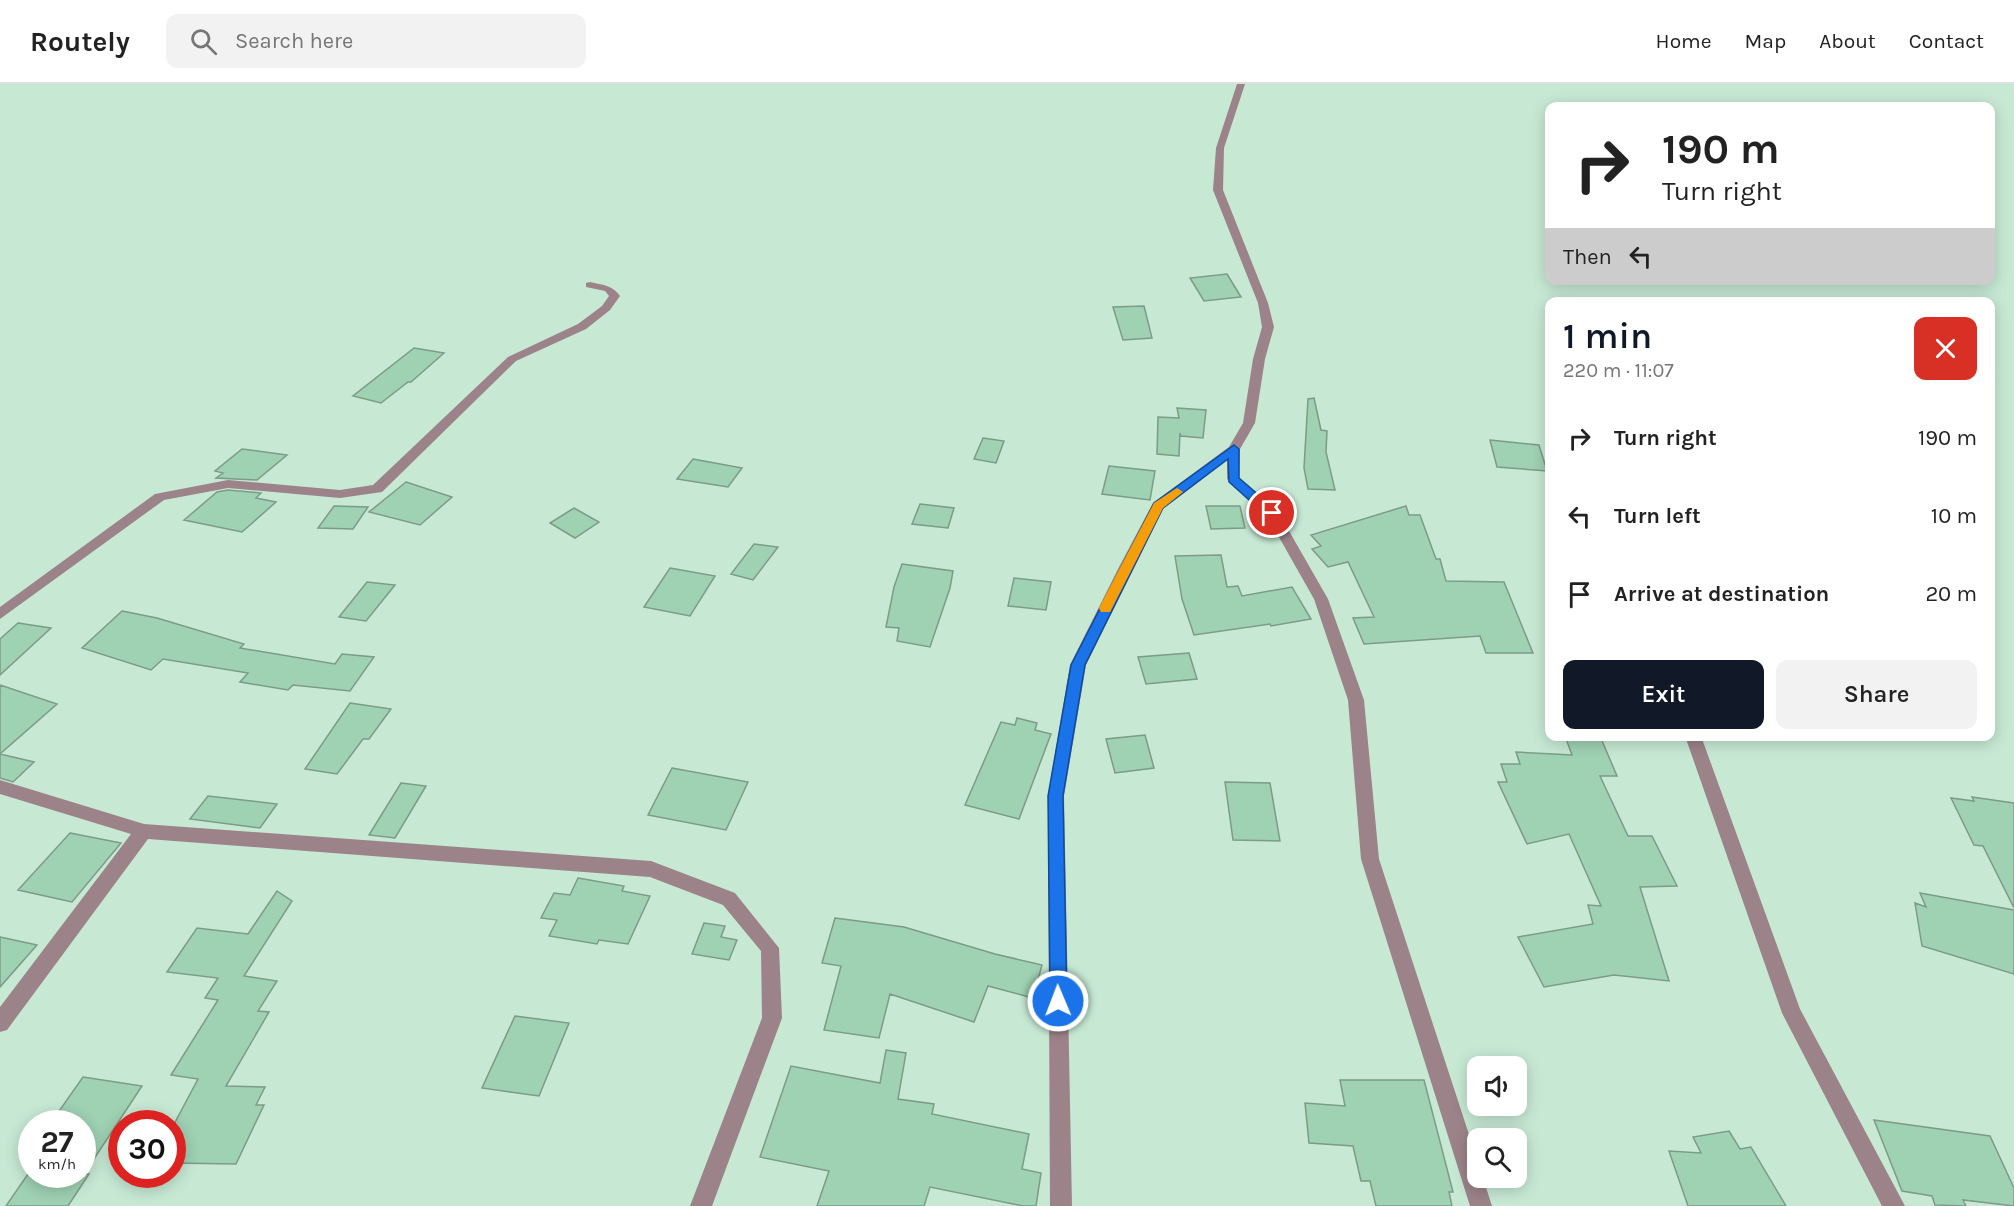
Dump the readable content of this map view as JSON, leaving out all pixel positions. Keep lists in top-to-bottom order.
{
  "page": {
    "header": "Routely",
    "search": "Search here",
    "nav": [
      "Home",
      "Map",
      "About",
      "Contact"
    ],
    "turn": ["190 m", "Turn right"],
    "then": "Then",
    "heading": ["1 min", "220 m · 11:07"],
    "list": [
      {
        "name": "Turn right",
        "value": "190 m"
      },
      {
        "name": "Turn left",
        "value": "10 m"
      },
      {
        "name": "Arrive at destination",
        "value": "20 m"
      }
    ],
    "buttons": ["Exit", "Share"],
    "speed": "27 km/h",
    "limit": "30"
  }
}
